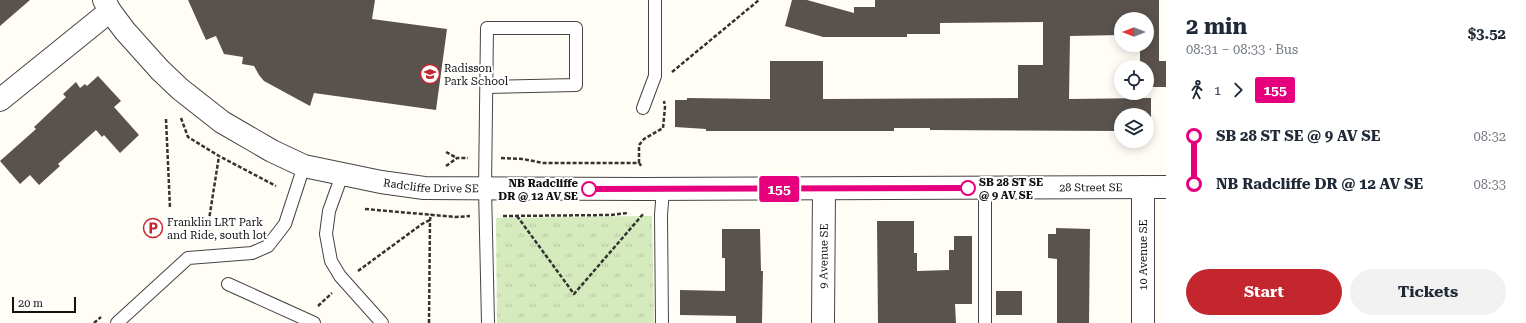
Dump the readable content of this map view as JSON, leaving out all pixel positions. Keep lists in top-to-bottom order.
{
  "streets": {
    "street": [
      "Radcliffe Drive SE",
      "28 Street SE",
      "10 Avenue SE",
      "9 Avenue SE"
    ]
  },
  "crossings": [
    ["Radcliffe Drive SE", "28 Street SE"],
    ["Radcliffe Drive SE", "9 Avenue SE"],
    ["28 Street SE", "10 Avenue SE"],
    ["28 Street SE", "9 Avenue SE"]
  ],
  "places": {
    "school or university": ["Radisson Park School"],
    "other": ["SB 28 ST SE @ 9 AV SE", "NB Radcliffe DR @ 12 AV SE"],
    "parking": ["Franklin LRT Park and Ride, south lot"]
  },
  "lines": ["bus line 155"],
  "scale_bar": "20 m",
  "north": "left",
  "page": {
    "on_map": "155",
    "heading": ["2 min", "08:31 – 08:33 · Bus", "$3.52"],
    "legs": ["1", "155"],
    "list": [
      {
        "name": "SB 28 ST SE @ 9 AV SE",
        "value": "08:32"
      },
      {
        "name": "NB Radcliffe DR @ 12 AV SE",
        "value": "08:33"
      }
    ],
    "buttons": ["Start", "Tickets"],
    "scale": "20 m"
  }
}
